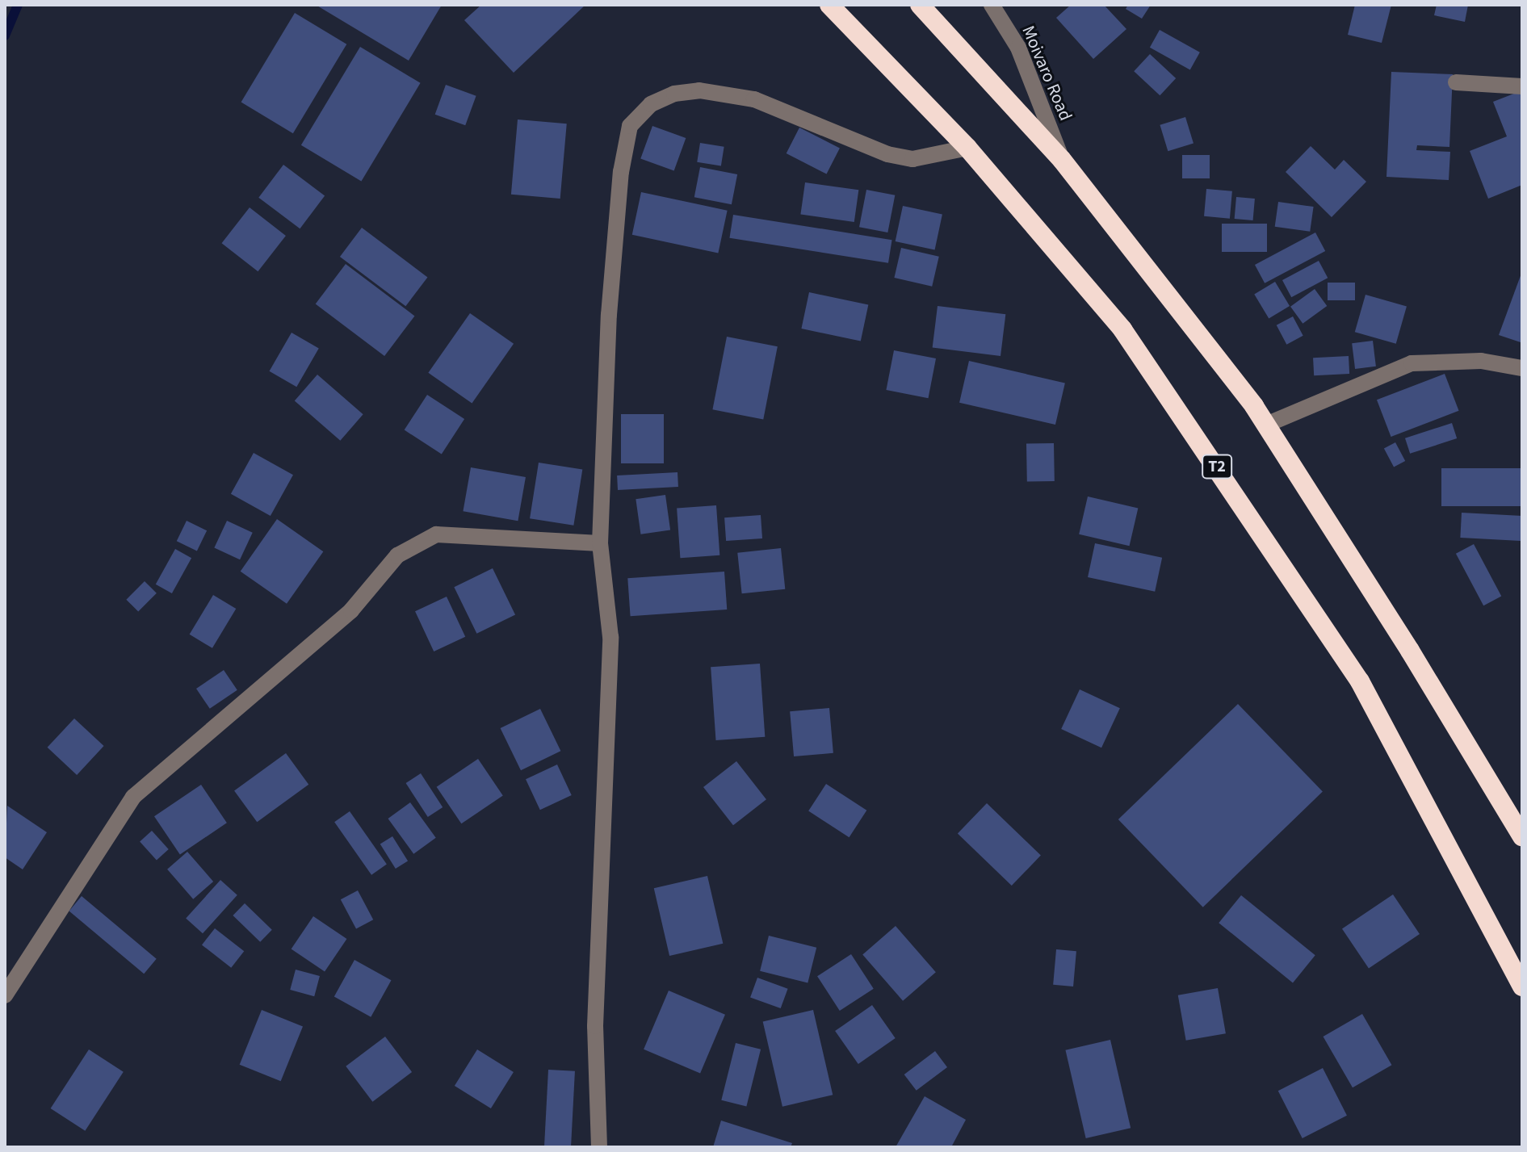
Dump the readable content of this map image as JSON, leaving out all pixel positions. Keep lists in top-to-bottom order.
{
  "streets": {
    "highway": ["T2"],
    "street": ["Moivaro Road"]
  }
}
